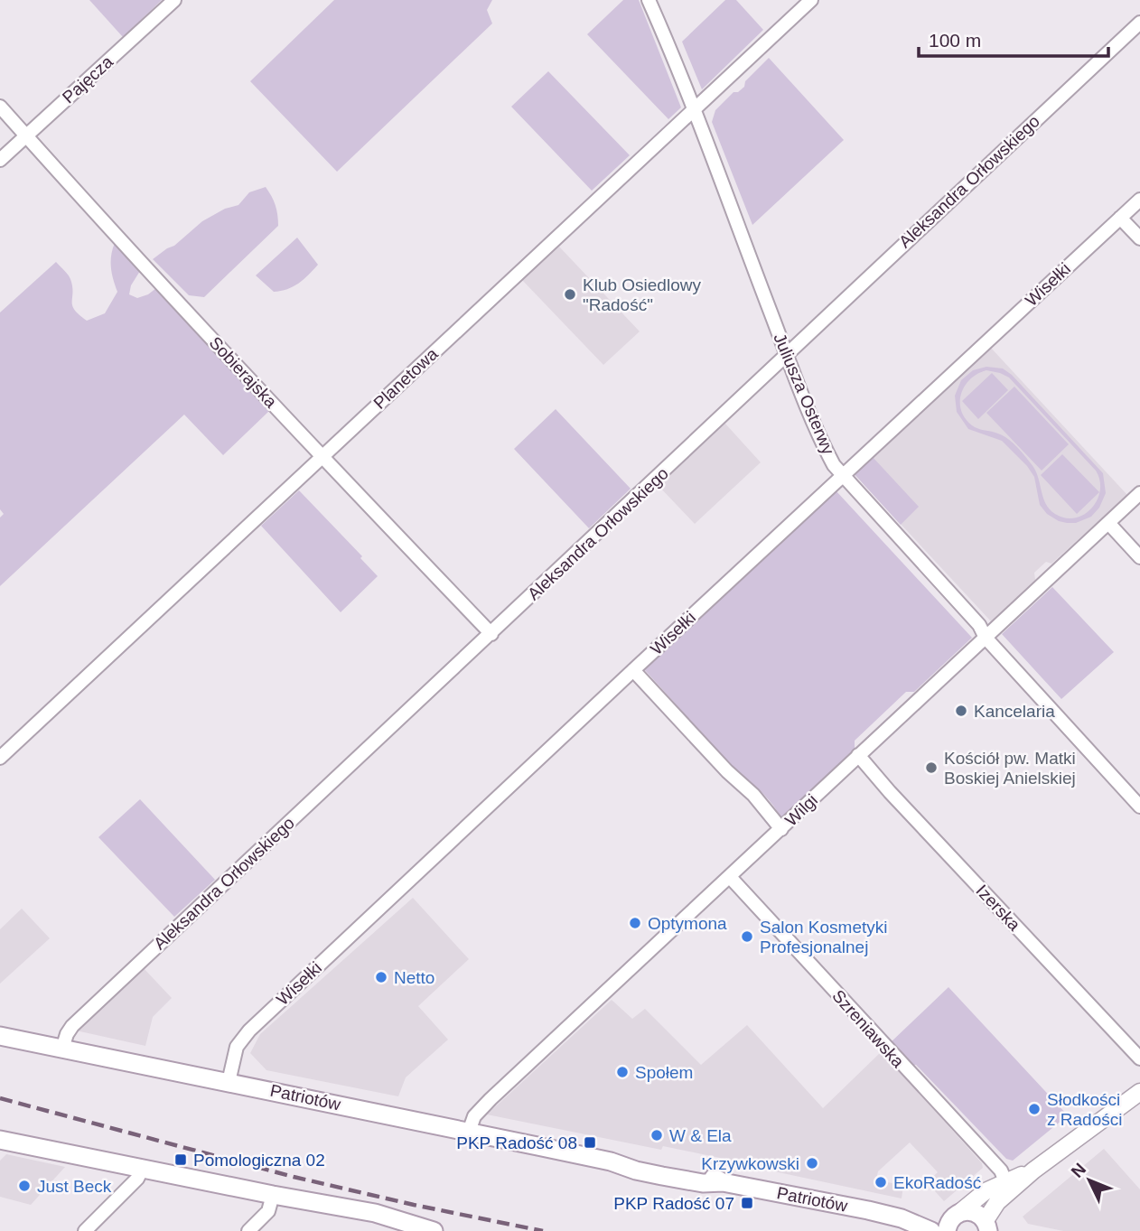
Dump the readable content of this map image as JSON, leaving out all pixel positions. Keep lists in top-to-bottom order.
{
  "streets": {
    "main road": ["Patriotów"],
    "street": [
      "Pajęcza",
      "Aleksandra Orłowskiego",
      "Wisełki",
      "Sobierajska",
      "Planetowa",
      "Juliusza Osterwy",
      "Wilgi",
      "Izerska",
      "Szreniawska"
    ]
  },
  "crossings": [
    ["Pajęcza", "Sobierajska"],
    ["Aleksandra Orłowskiego", "Sobierajska"],
    ["Aleksandra Orłowskiego", "Juliusza Osterwy"],
    ["Aleksandra Orłowskiego", "Patriotów"],
    ["Wisełki", "Juliusza Osterwy"],
    ["Wisełki", "Patriotów"],
    ["Sobierajska", "Planetowa"],
    ["Planetowa", "Juliusza Osterwy"],
    ["Juliusza Osterwy", "Wilgi"],
    ["Wilgi", "Izerska"],
    ["Wilgi", "Szreniawska"],
    ["Wilgi", "Patriotów"]
  ],
  "places": {
    "other": [
      "Klub Osiedlowy \"Radość\"",
      "Kancelaria",
      "Kościół pw. Matki Boskiej Anielskiej",
      "Optymona",
      "Salon Kosmetyki Profesjonalnej",
      "Netto",
      "Społem",
      "Słodkości z Radości",
      "W & Ela",
      "Krzywkowski",
      "EkoRadość",
      "Just Beck"
    ],
    "transit": ["PKP Radość 08", "Pomologiczna 02", "PKP Radość 07"]
  },
  "scale_bar": "100 m",
  "north": "top left"
}
